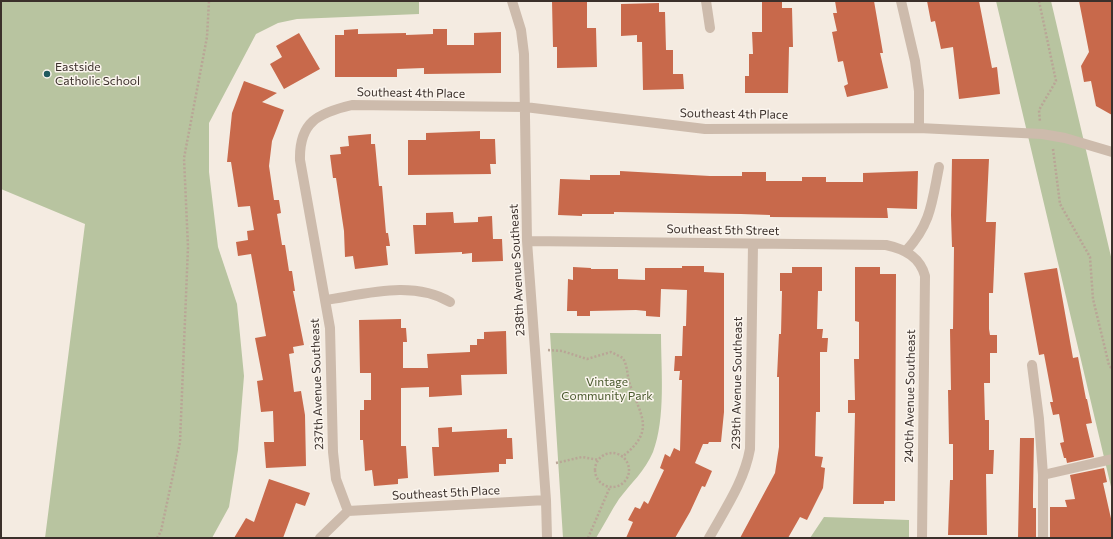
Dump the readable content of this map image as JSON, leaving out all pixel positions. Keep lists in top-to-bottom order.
{
  "streets": {
    "street": [
      "Southeast 4th Place",
      "Southeast 5th Street",
      "238th Avenue Southeast",
      "239th Avenue Southeast",
      "237th Avenue Southeast",
      "240th Avenue Southeast",
      "Southeast 5th Place"
    ]
  },
  "crossings": [
    ["Southeast 4th Place", "238th Avenue Southeast"],
    ["Southeast 4th Place", "237th Avenue Southeast"],
    ["Southeast 5th Street", "238th Avenue Southeast"],
    ["Southeast 5th Street", "239th Avenue Southeast"],
    ["Southeast 5th Street", "240th Avenue Southeast"],
    ["238th Avenue Southeast", "Southeast 5th Place"],
    ["237th Avenue Southeast", "Southeast 5th Place"]
  ],
  "parks": ["Vintage Community Park"],
  "places": ["Eastside Catholic School"]
}
